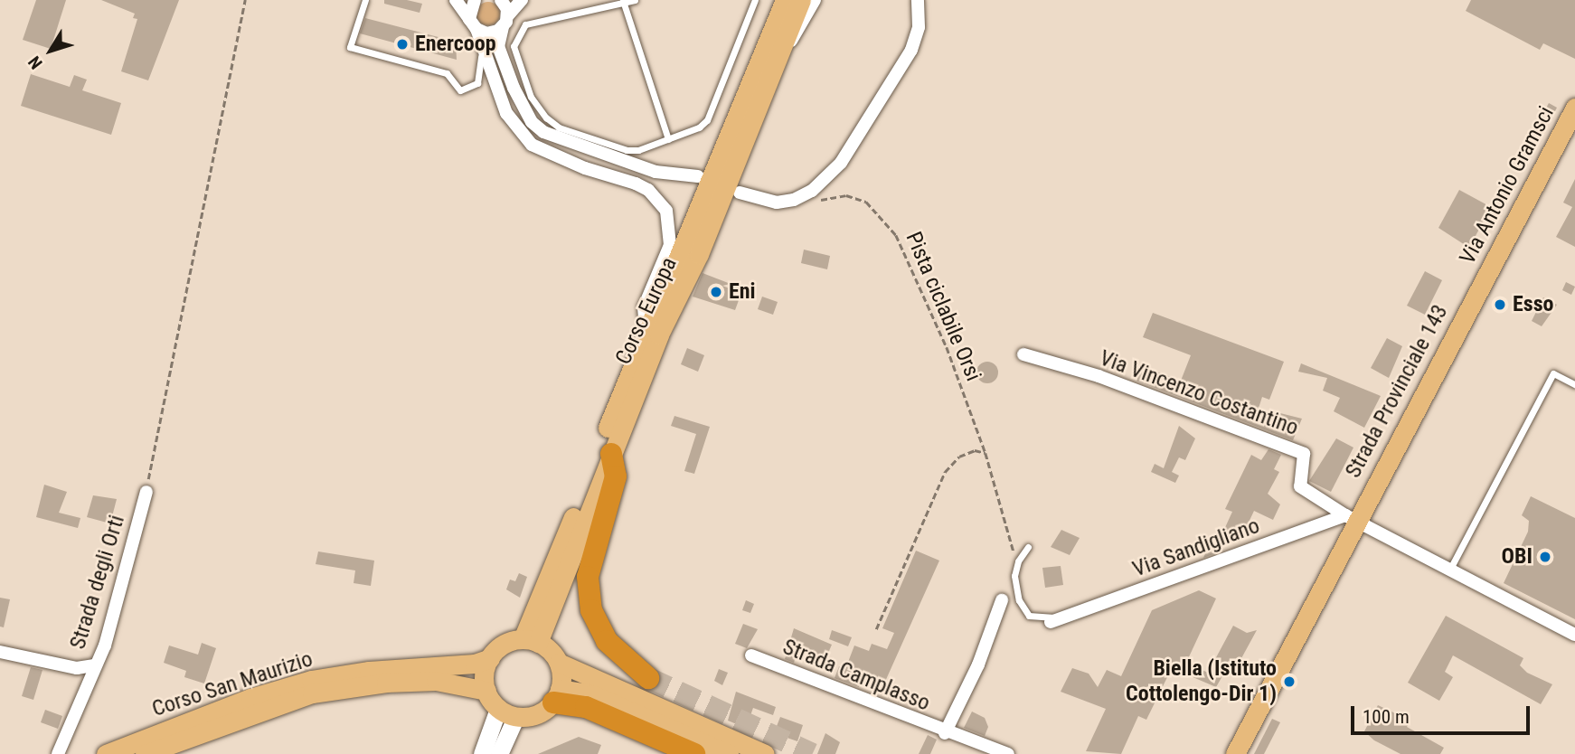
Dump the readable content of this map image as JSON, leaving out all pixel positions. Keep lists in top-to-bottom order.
{
  "streets": {
    "main road": [
      "Via Antonio Gramsci",
      "Corso Europa",
      "Strada Provinciale 143",
      "Corso San Maurizio"
    ],
    "street": [
      "Via Vincenzo Costantino",
      "Via Sandigliano",
      "Strada degli Orti",
      "Strada Camplasso"
    ],
    "path": ["Pista ciclabile Orsi"]
  },
  "crossings": [
    ["Via Antonio Gramsci", "Strada Provinciale 143"],
    ["Corso Europa", "Corso San Maurizio"],
    ["Strada Provinciale 143", "Via Vincenzo Costantino"],
    ["Strada Provinciale 143", "Via Sandigliano"],
    ["Via Vincenzo Costantino", "Via Sandigliano"]
  ],
  "places": [
    "Enercoop",
    "Eni",
    "Esso",
    "OBI",
    "Biella (Istituto Cottolengo-Dir 1)"
  ],
  "scale_bar": "100 m",
  "north": "bottom left"
}
